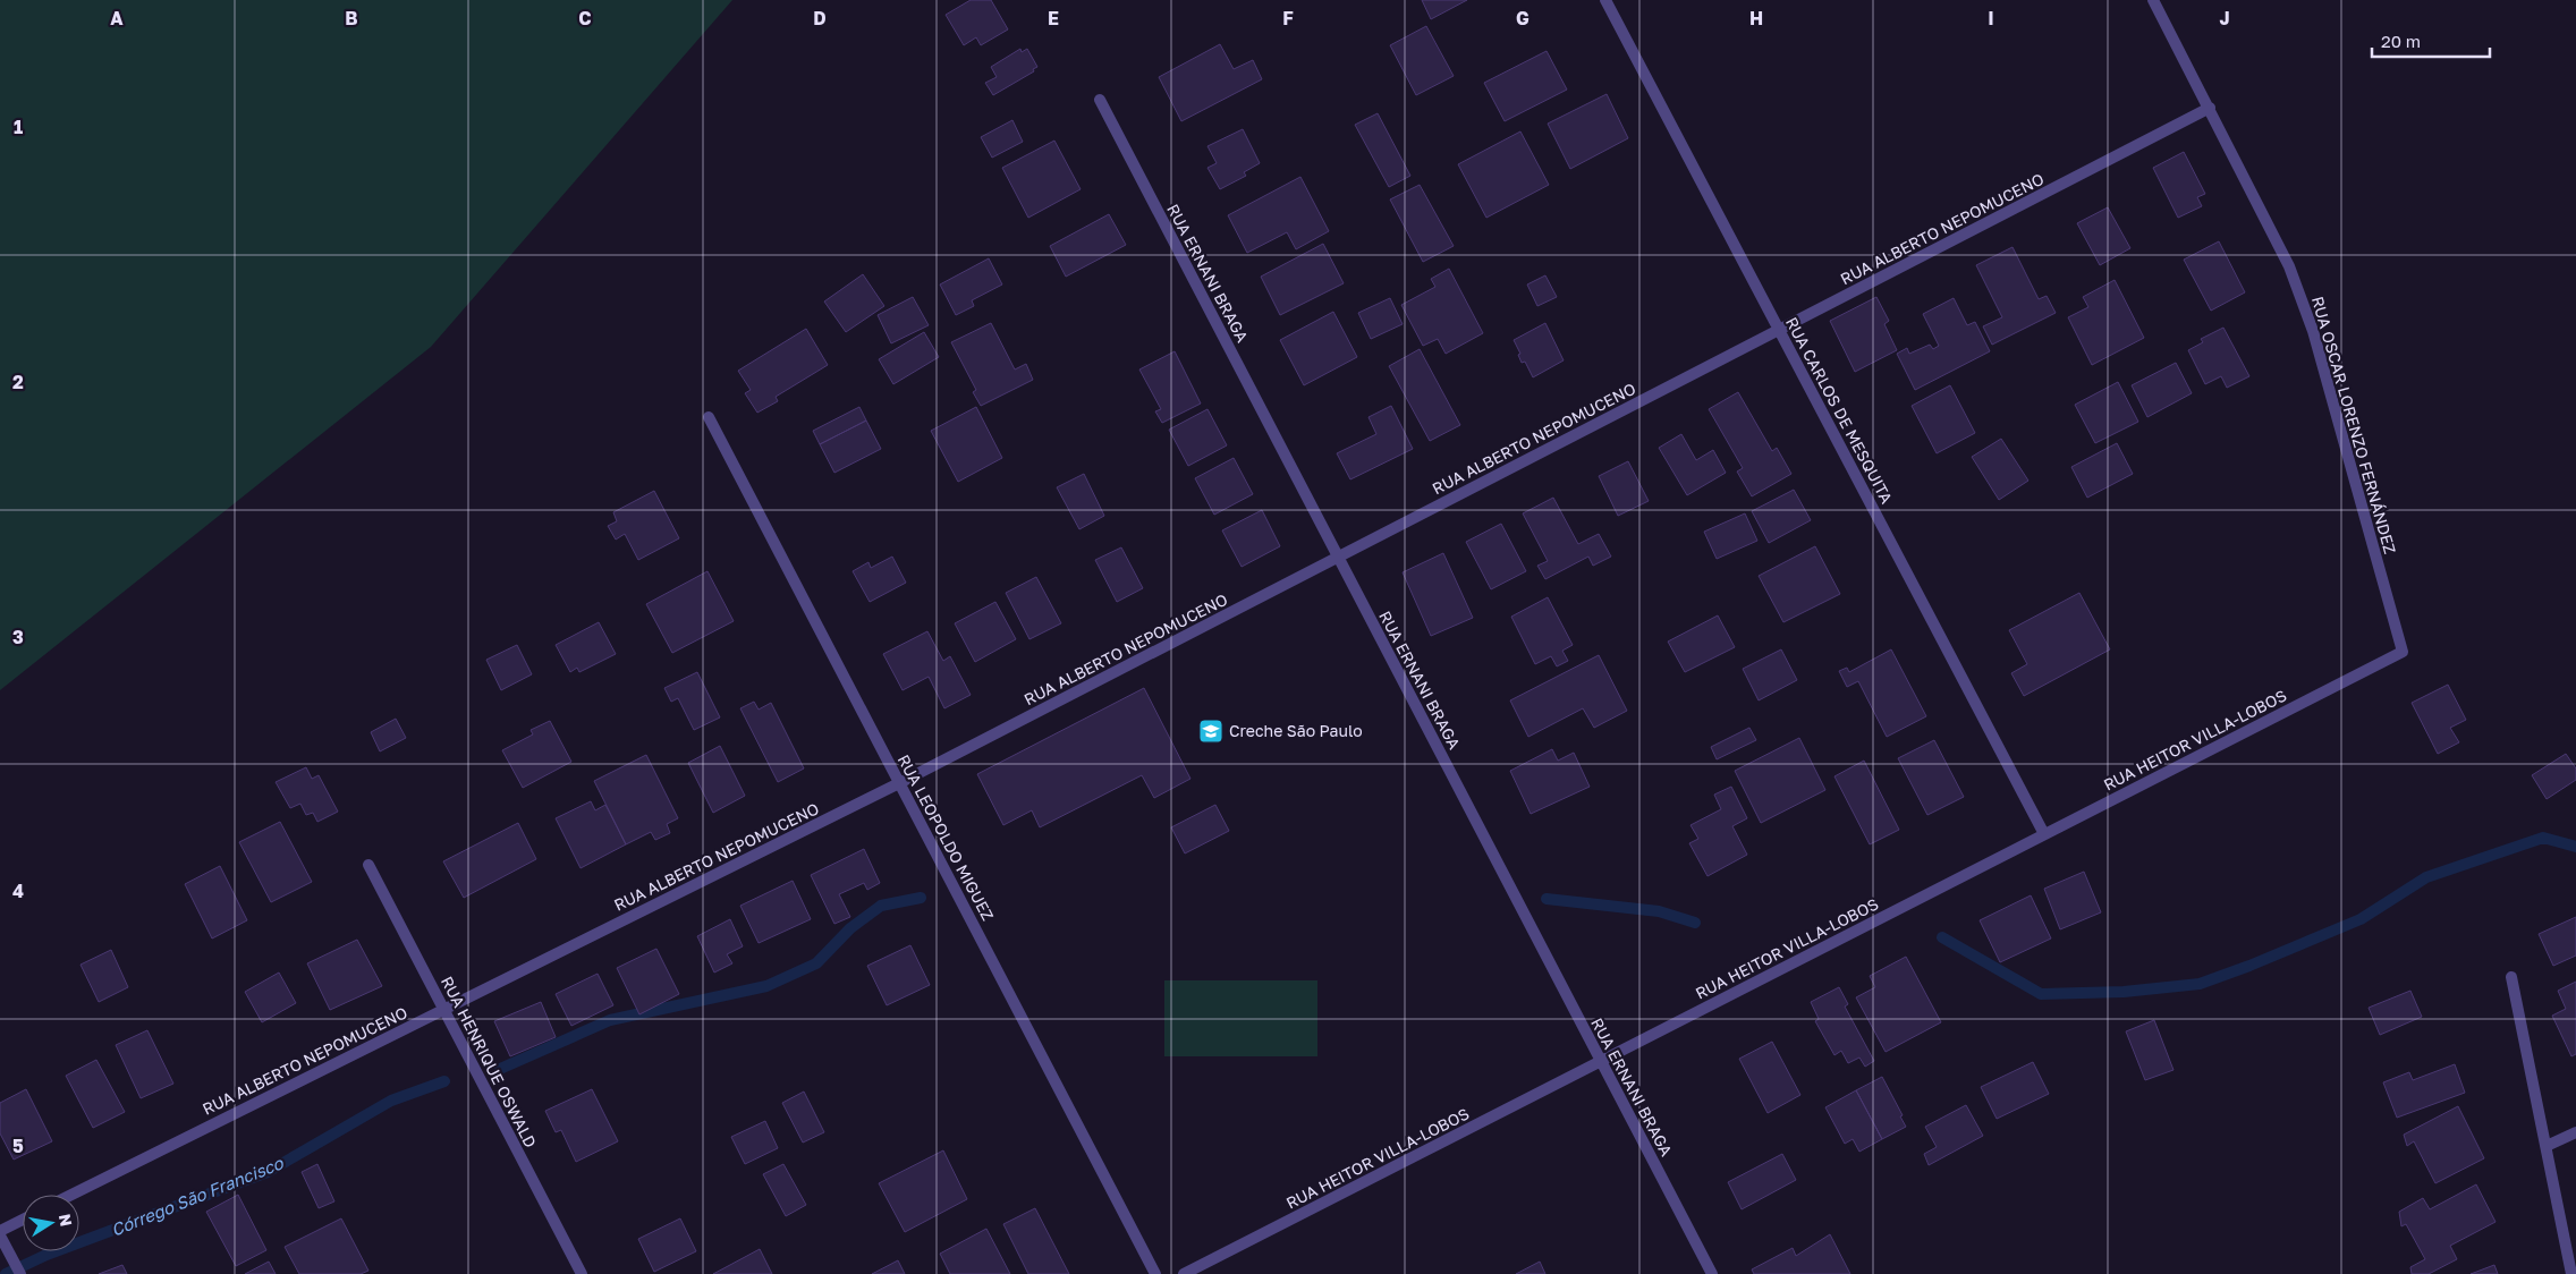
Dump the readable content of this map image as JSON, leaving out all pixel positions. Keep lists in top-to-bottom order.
{
  "streets": {
    "street": [
      "RUA ALBERTO NEPOMUCENO",
      "RUA ERNANI BRAGA",
      "RUA CARLOS DE MESQUITA",
      "RUA OSCAR LORENZO FERNÁNDEZ",
      "RUA HEITOR VILLA-LOBOS",
      "RUA LEOPOLDO MIGUEZ",
      "RUA HENRIQUE OSWALD"
    ]
  },
  "crossings": [
    ["RUA ALBERTO NEPOMUCENO", "RUA ERNANI BRAGA"],
    ["RUA ALBERTO NEPOMUCENO", "RUA CARLOS DE MESQUITA"],
    ["RUA ALBERTO NEPOMUCENO", "RUA OSCAR LORENZO FERNÁNDEZ"],
    ["RUA ALBERTO NEPOMUCENO", "RUA LEOPOLDO MIGUEZ"],
    ["RUA ALBERTO NEPOMUCENO", "RUA HENRIQUE OSWALD"],
    ["RUA ERNANI BRAGA", "RUA HEITOR VILLA-LOBOS"],
    ["RUA CARLOS DE MESQUITA", "RUA HEITOR VILLA-LOBOS"],
    ["RUA OSCAR LORENZO FERNÁNDEZ", "RUA HEITOR VILLA-LOBOS"]
  ],
  "water": ["Córrego São Francisco"],
  "places": {
    "school or university": ["Creche São Paulo"]
  },
  "scale_bar": "20 m",
  "north": "right",
  "grid": {
    "columns": [
      "A",
      "B",
      "C",
      "D",
      "E",
      "F",
      "G",
      "H",
      "I",
      "J"
    ],
    "rows": [
      "1",
      "2",
      "3",
      "4",
      "5"
    ]
  }
}
